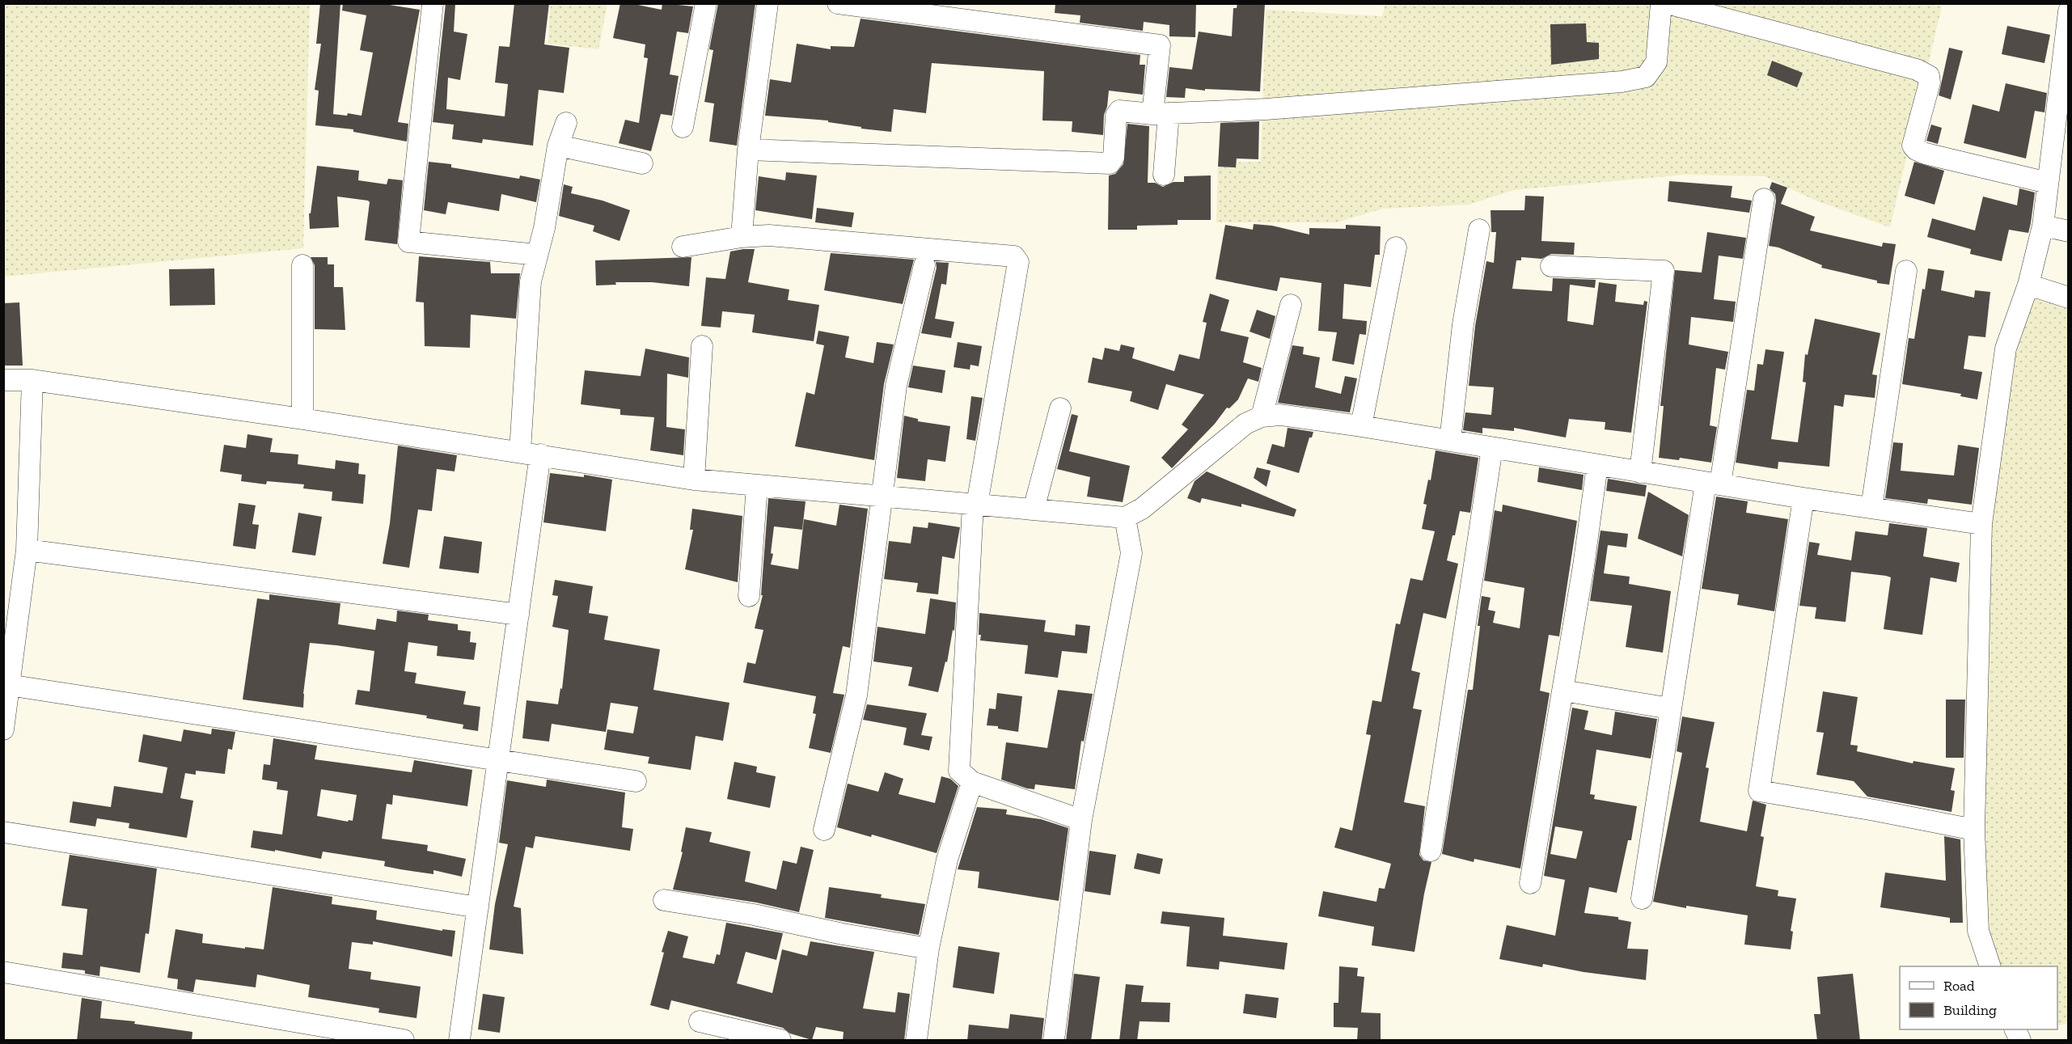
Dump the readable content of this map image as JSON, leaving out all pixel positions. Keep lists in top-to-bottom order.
{
  "legend": ["Road", "Building"]
}
